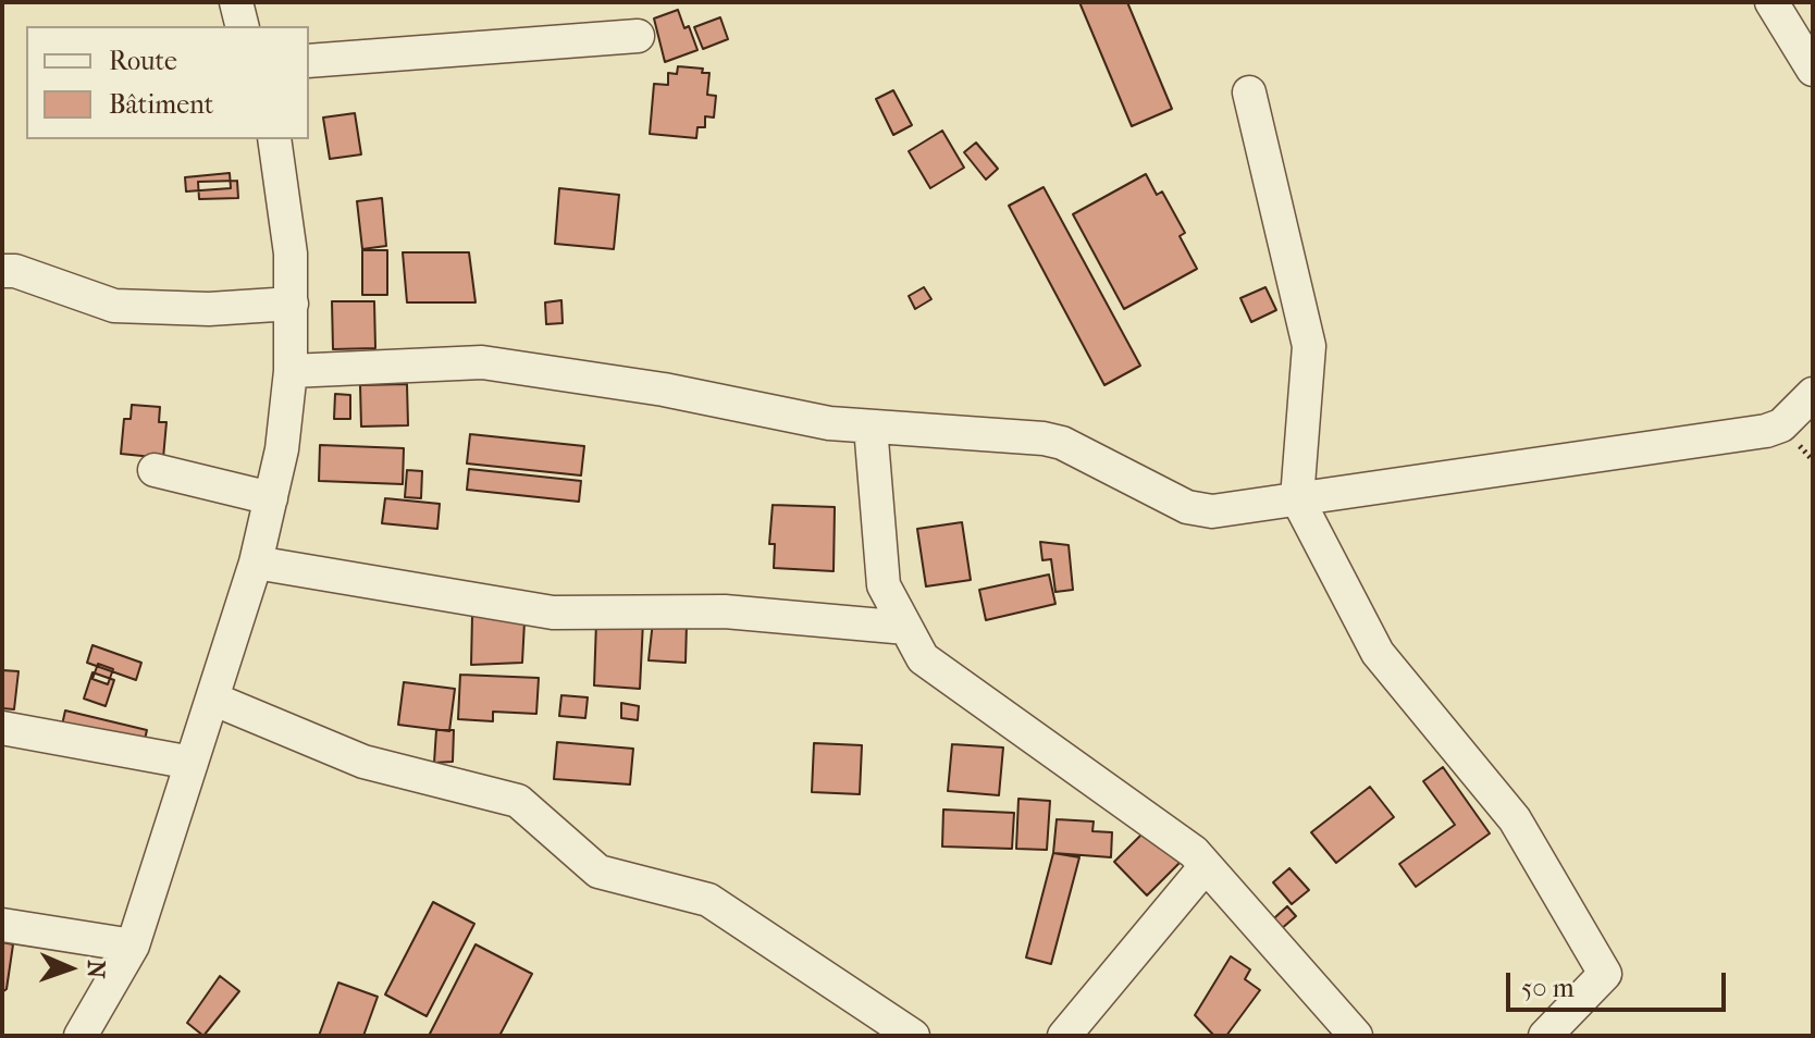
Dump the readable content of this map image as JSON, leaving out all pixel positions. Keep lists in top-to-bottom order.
{
  "legend": ["Route", "Bâtiment"],
  "scale_bar": "50 m",
  "north": "right"
}
